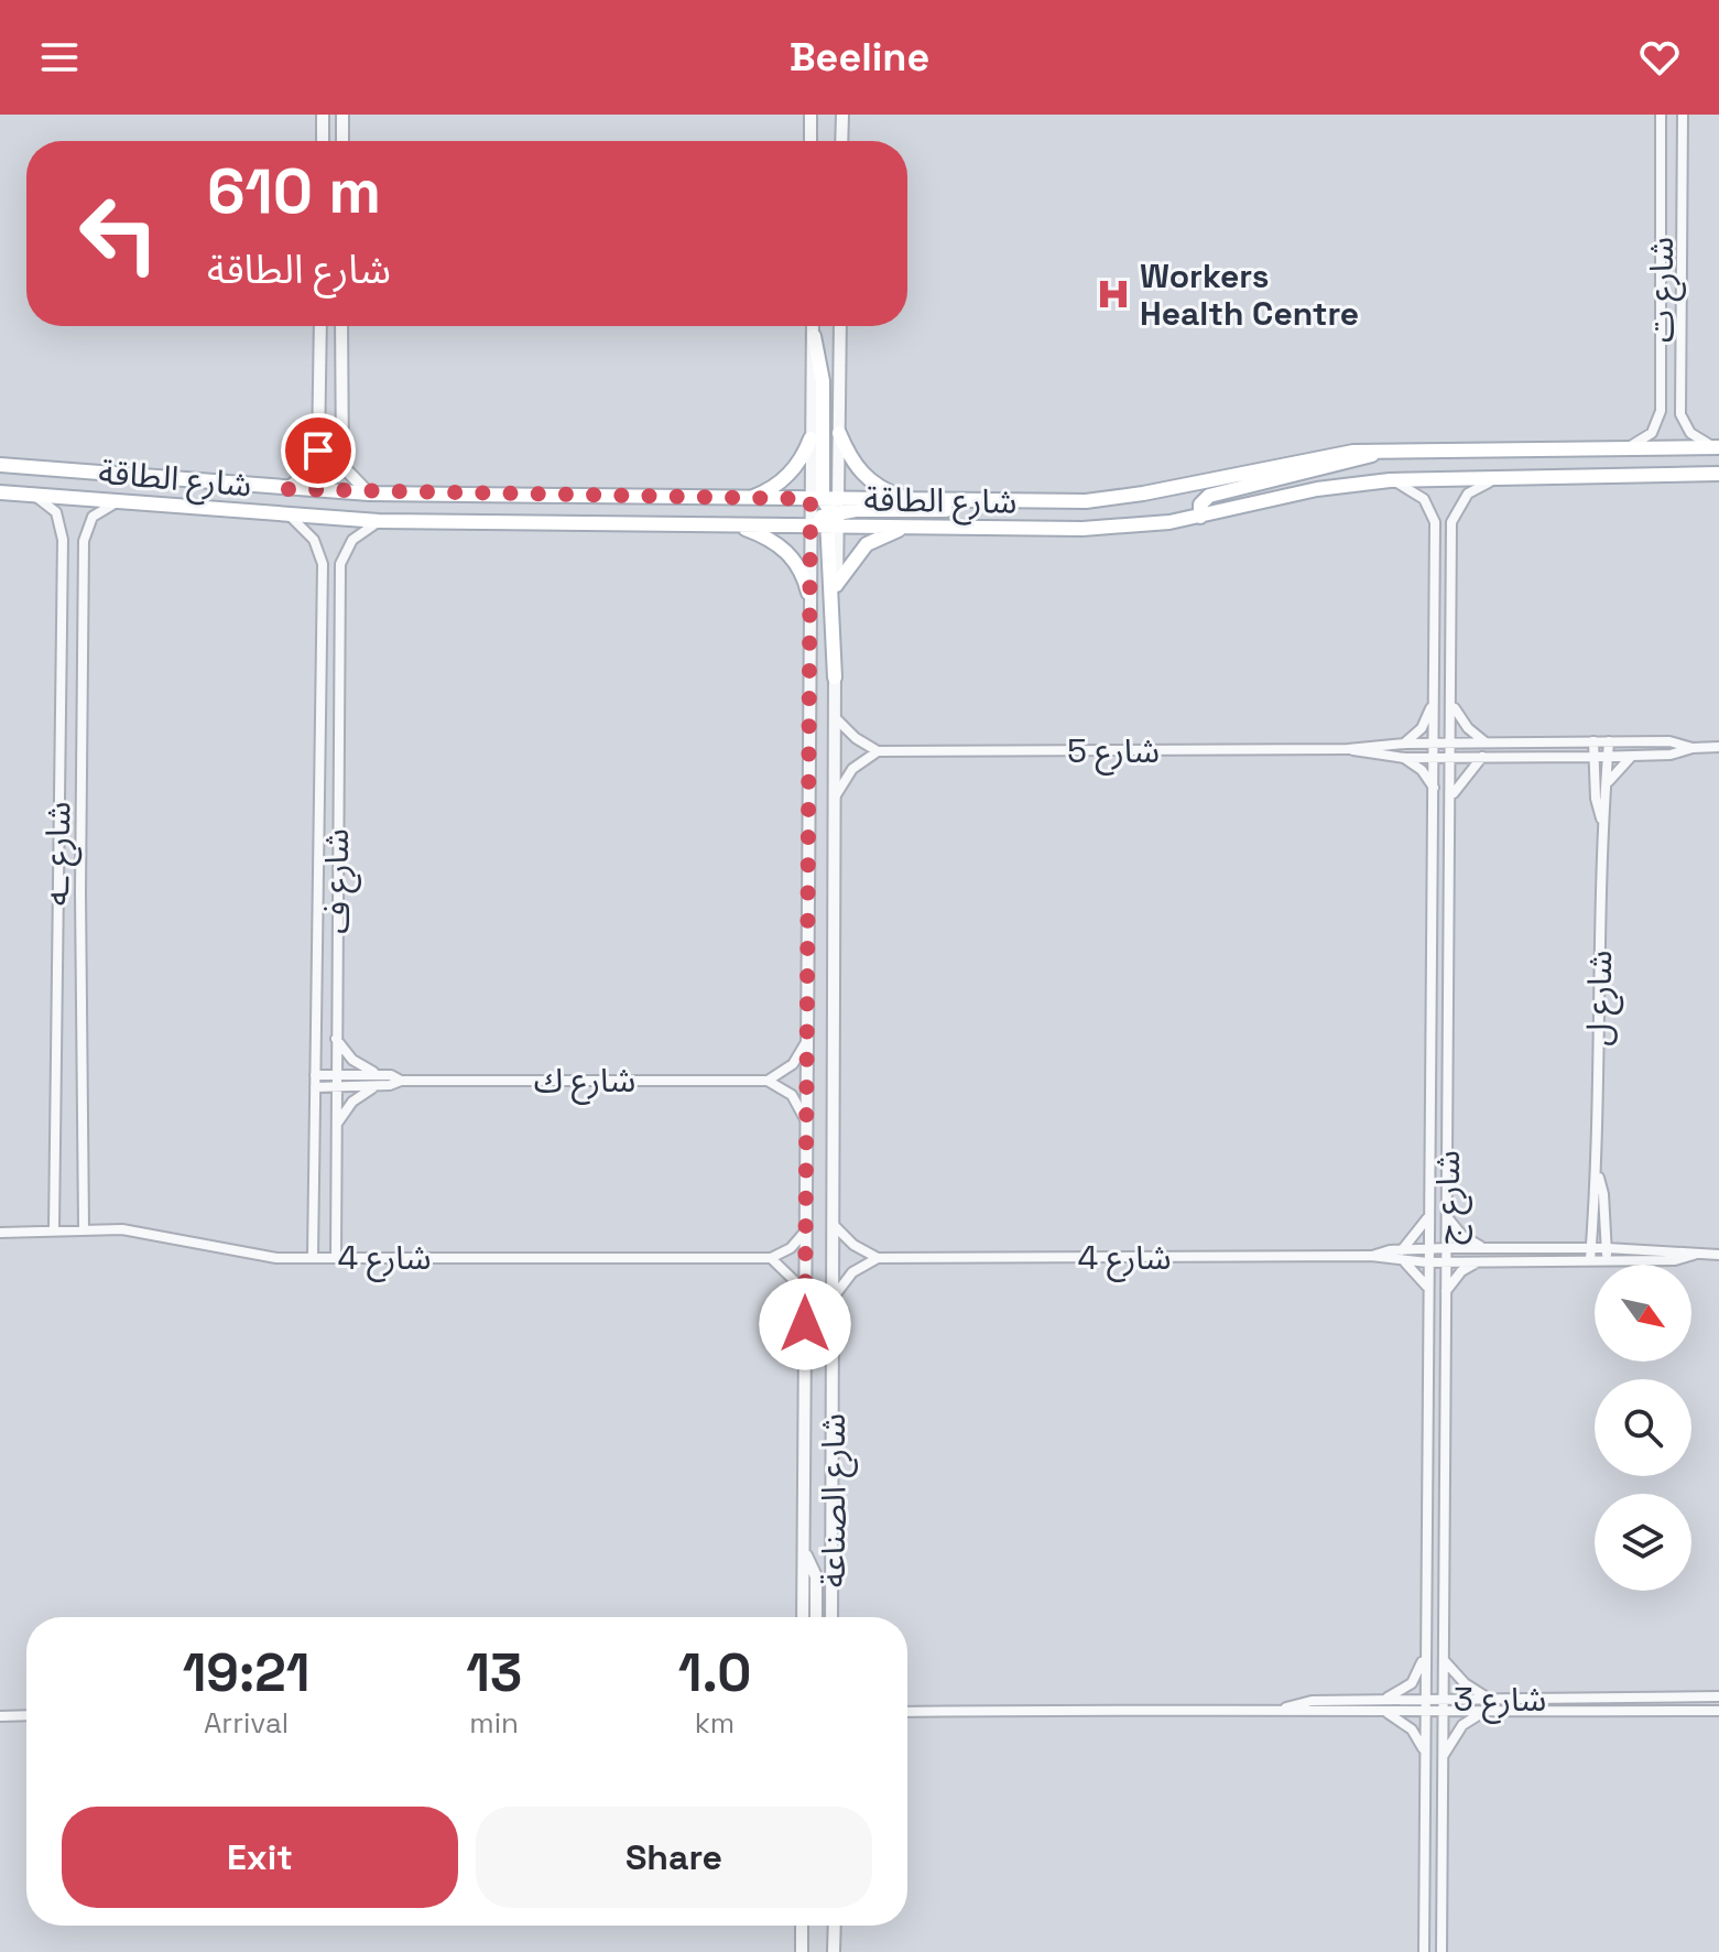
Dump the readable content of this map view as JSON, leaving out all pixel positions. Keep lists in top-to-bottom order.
{
  "streets": {
    "main road": ["شارع الطاقة"],
    "street": [
      "شارع ت",
      "شارع 5",
      "شارع ـه",
      "شارع ف",
      "شارع ل",
      "شارع ك",
      "شارع ج",
      "شارع 4",
      "شارع الصناعة",
      "شارع 3"
    ]
  },
  "crossings": [
    ["شارع ت", "شارع الطاقة"],
    ["شارع الطاقة", "شارع ـه"],
    ["شارع الطاقة", "شارع ف"],
    ["شارع الطاقة", "شارع ج"],
    ["شارع الطاقة", "شارع الصناعة"],
    ["شارع 5", "شارع ل"],
    ["شارع 5", "شارع ج"],
    ["شارع ـه", "شارع 4"],
    ["شارع ف", "شارع ك"],
    ["شارع ف", "شارع 4"],
    ["شارع ل", "شارع 4"],
    ["شارع ج", "شارع 4"],
    ["شارع ج", "شارع 3"]
  ],
  "places": {
    "hospital": ["Workers Health Centre"]
  },
  "north": "bottom right",
  "page": {
    "header": "Beeline",
    "turn": ["610 m", "شارع الطاقة"],
    "eta": [
      "19:21",
      "Arrival",
      "13",
      "min",
      "1.0",
      "km"
    ],
    "buttons": ["Exit", "Share"]
  }
}
